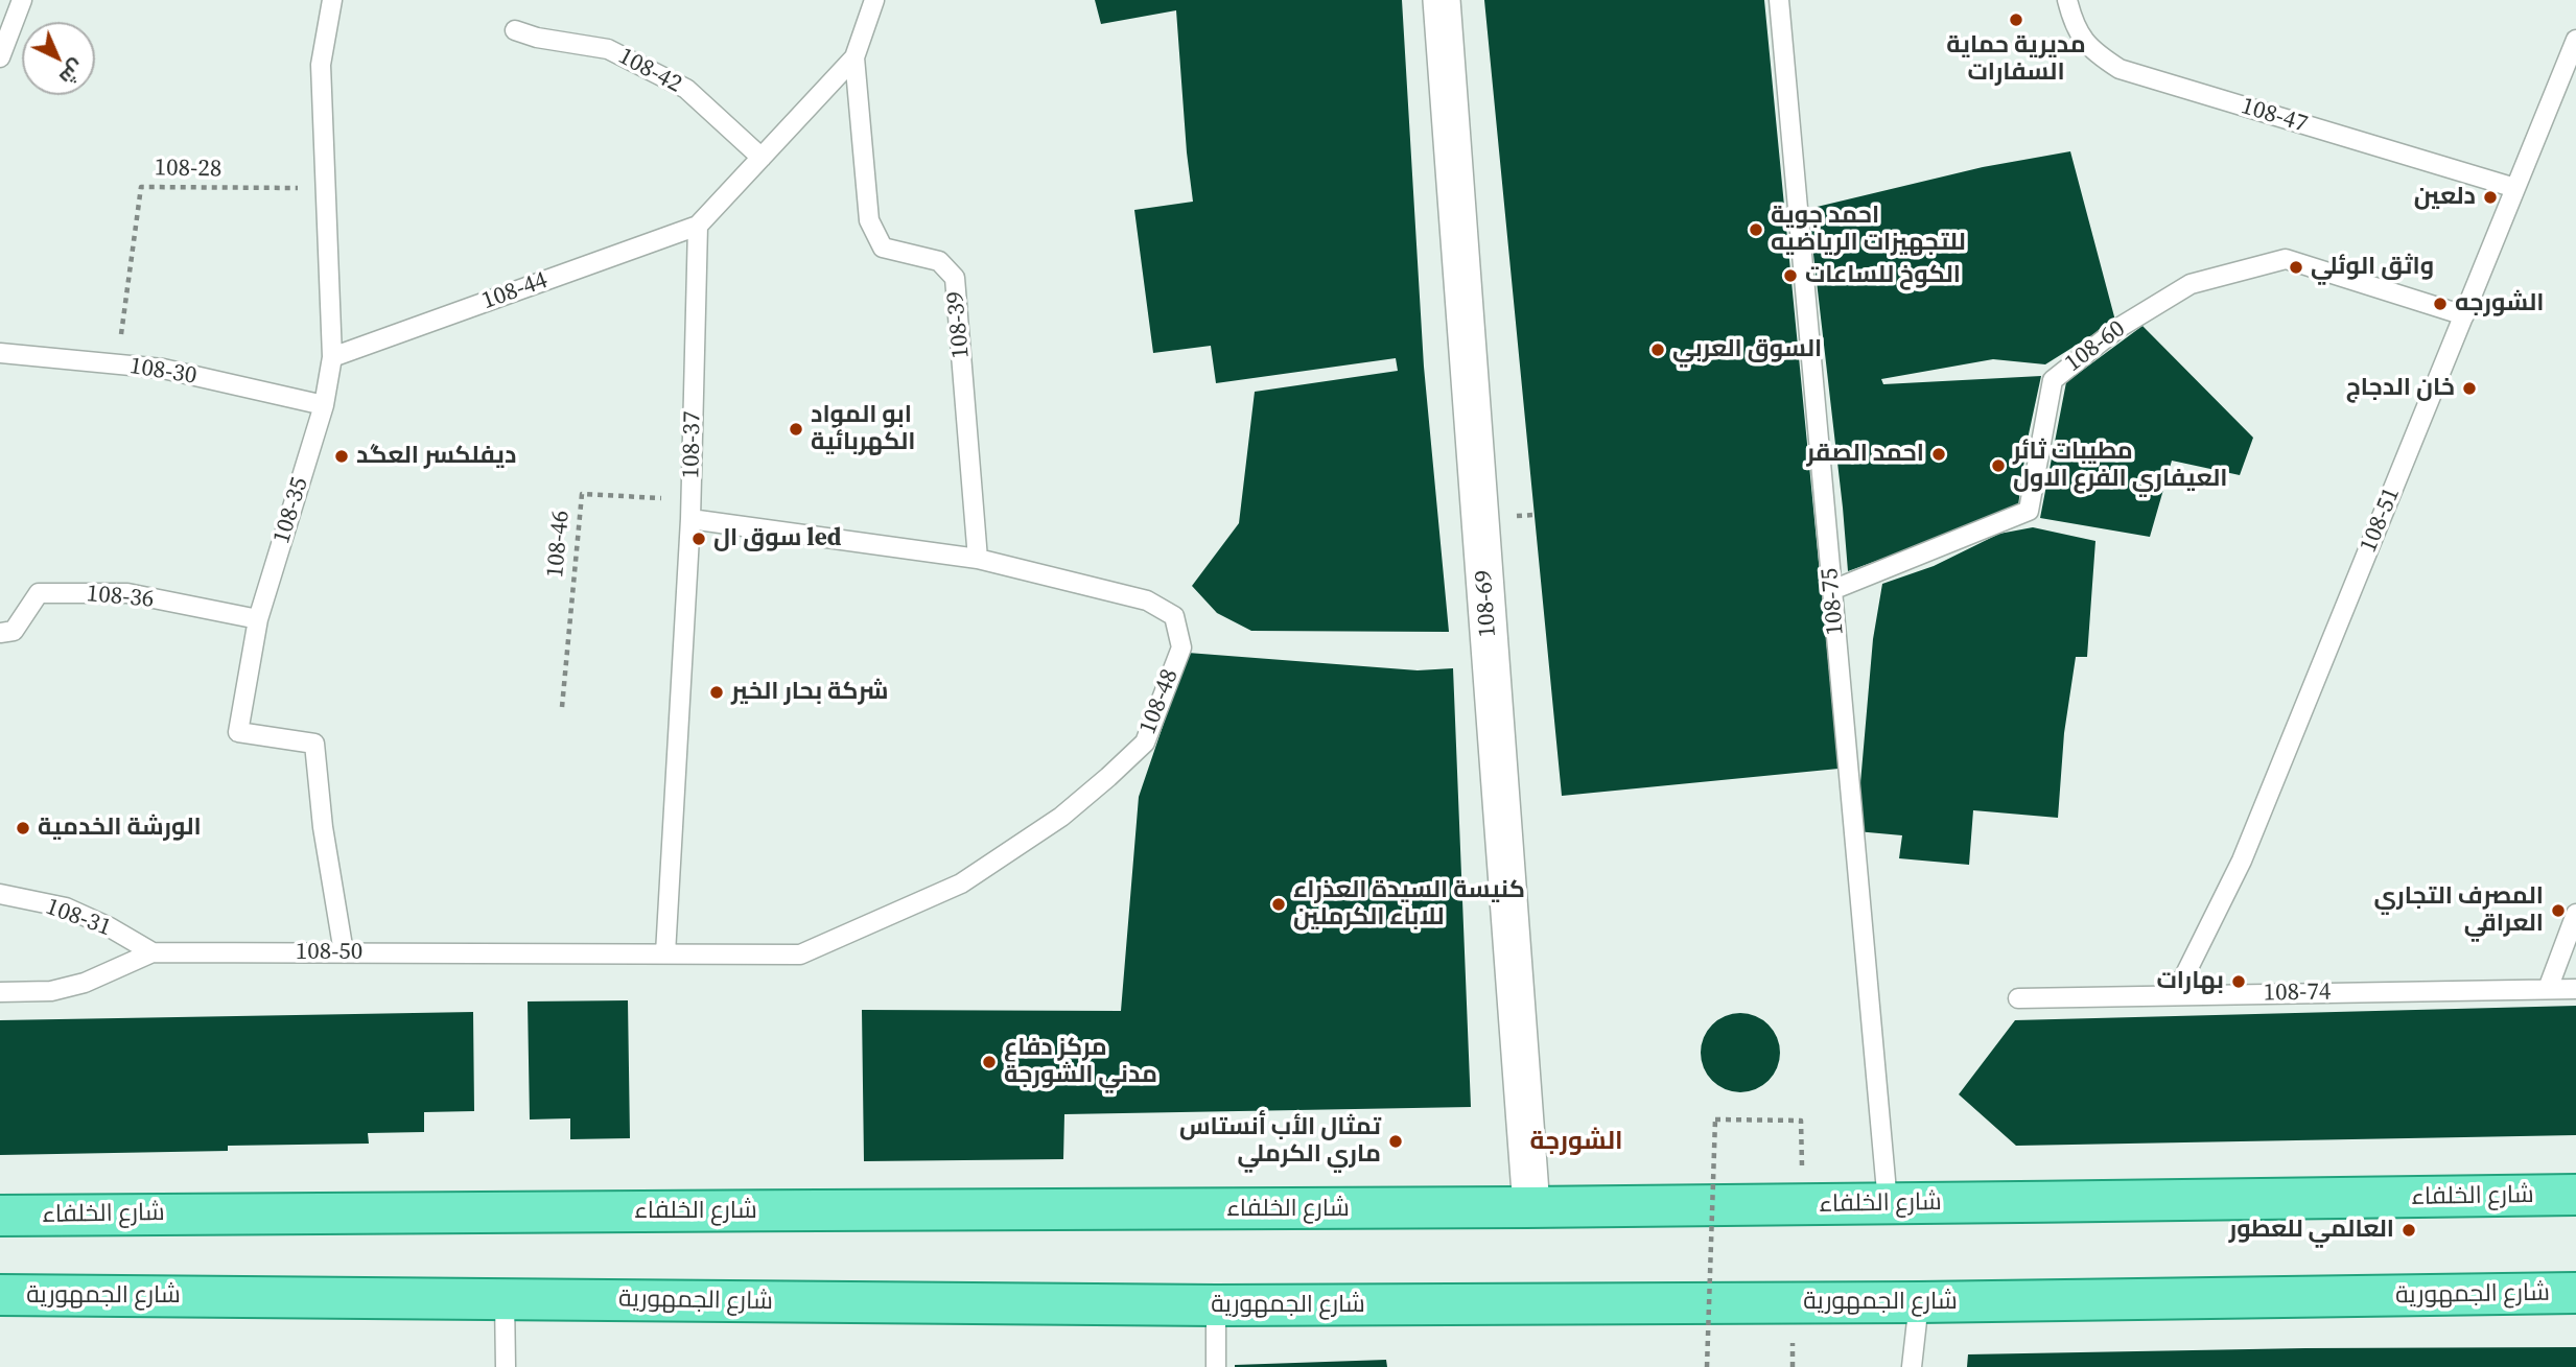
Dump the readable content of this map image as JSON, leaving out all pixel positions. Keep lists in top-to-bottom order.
{
  "streets": {
    "main road": ["شارع الخلفاء", "شارع الجمهورية"],
    "street": ["108-69"],
    "lane": [
      "108-42",
      "108-47",
      "108-44",
      "108-39",
      "108-60",
      "108-30",
      "108-37",
      "108-35",
      "108-51",
      "108-36",
      "108-75",
      "108-48",
      "108-31",
      "108-50",
      "108-74"
    ],
    "path": ["108-28", "108-46"]
  },
  "crossings": [
    ["108-47", "108-51"],
    ["108-28", "108-30"],
    ["108-28", "108-35"],
    ["108-44", "108-37"],
    ["108-44", "108-35"],
    ["108-39", "108-48"],
    ["108-60", "108-51"],
    ["108-60", "108-75"],
    ["108-30", "108-35"],
    ["108-37", "108-46"],
    ["108-37", "108-48"],
    ["108-37", "108-50"],
    ["108-35", "108-36"],
    ["108-35", "108-50"],
    ["108-51", "108-74"],
    ["108-75", "شارع الخلفاء"],
    ["108-69", "شارع الخلفاء"],
    ["108-48", "108-50"],
    ["108-31", "108-50"]
  ],
  "districts": ["الشورجة"],
  "places": [
    "مديرية حماية السفارات",
    "دلعين",
    "احمد جوية للتجهيزات الرياضيه",
    "واثق الوئلي",
    "الكوخ للساعات",
    "الشورجه",
    "السوق العربي",
    "خان الدجاج",
    "ابو المواد الكهربائية",
    "احمد الصقر",
    "ديفلكسر العگد",
    "مطيبات ثائر العيفاري الفرع الاول",
    "سوق ال led",
    "شركة بحار الخير",
    "الورشة الخدمية",
    "كنيسة السيدة العذراء للاباء الكرملين",
    "المصرف التجاري العراقي",
    "بهارات",
    "مركز دفاع مدني الشورجة",
    "تمثال الأب أنستاس ماري الكرملي",
    "العالمي للعطور"
  ],
  "north": "bottom right"
}
